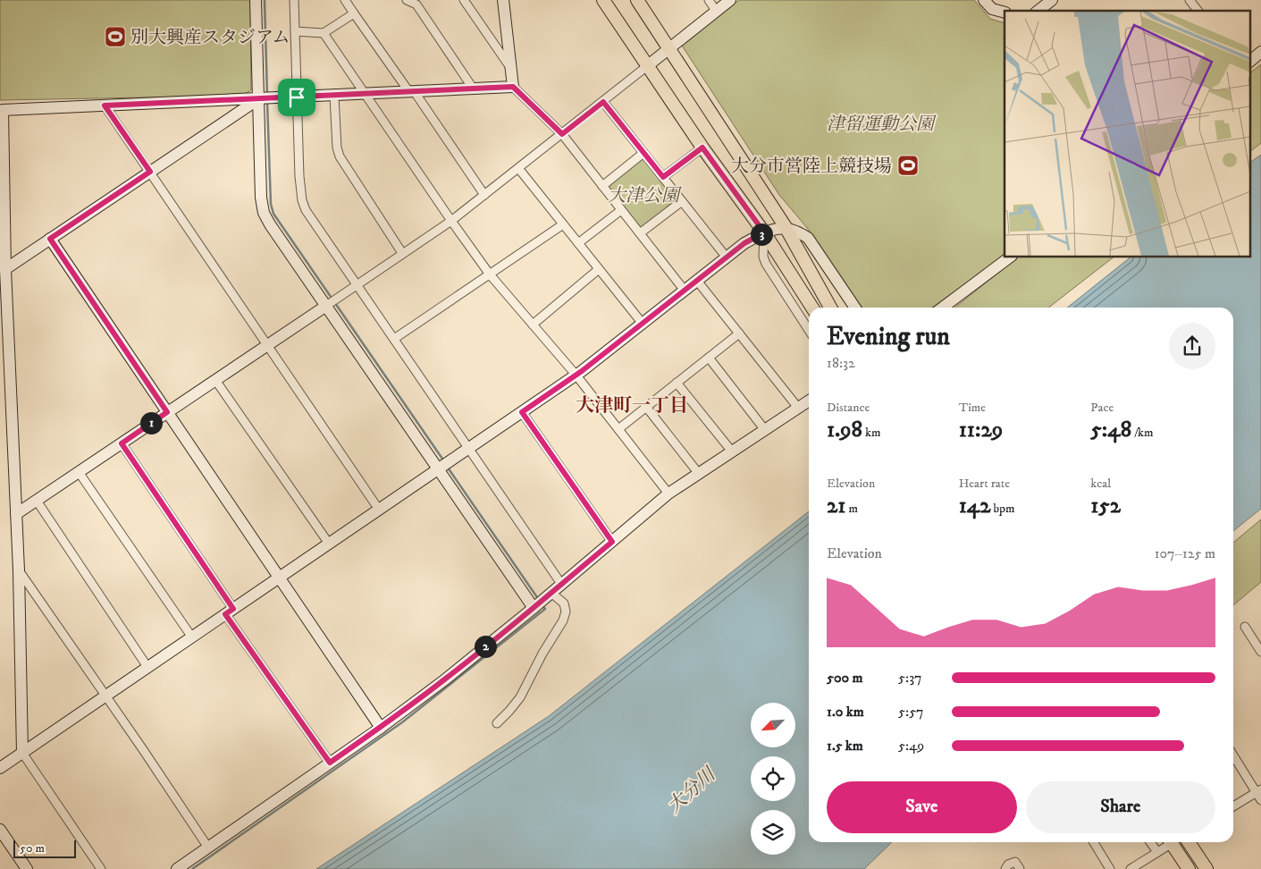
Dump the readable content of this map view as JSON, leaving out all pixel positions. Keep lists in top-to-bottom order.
{
  "districts": ["大津町一丁目"],
  "water": ["大分川"],
  "parks": ["津留運動公園", "大津公園"],
  "places": {
    "sports": ["別大興産スタジアム", "大分市営陸上競技場"]
  },
  "scale_bar": "50 m",
  "north": "bottom left",
  "page": {
    "pins": ["3", "1", "2"],
    "heading": ["Evening run", "18:32"],
    "stats": [
      ["Distance", "1.98 km"],
      ["Time", "11:29"],
      ["Pace", "5:48 /km"],
      ["Elevation", "21 m"],
      ["Heart rate", "142 bpm"],
      ["kcal", "152"]
    ],
    "chart": ["Elevation", "107–125 m"],
    "list": [
      {
        "name": "500 m",
        "note": "5:37"
      },
      {
        "name": "1.0 km",
        "note": "5:57"
      },
      {
        "name": "1.5 km",
        "note": "5:49"
      }
    ],
    "buttons": ["Save", "Share"],
    "scale": "50 m"
  }
}
